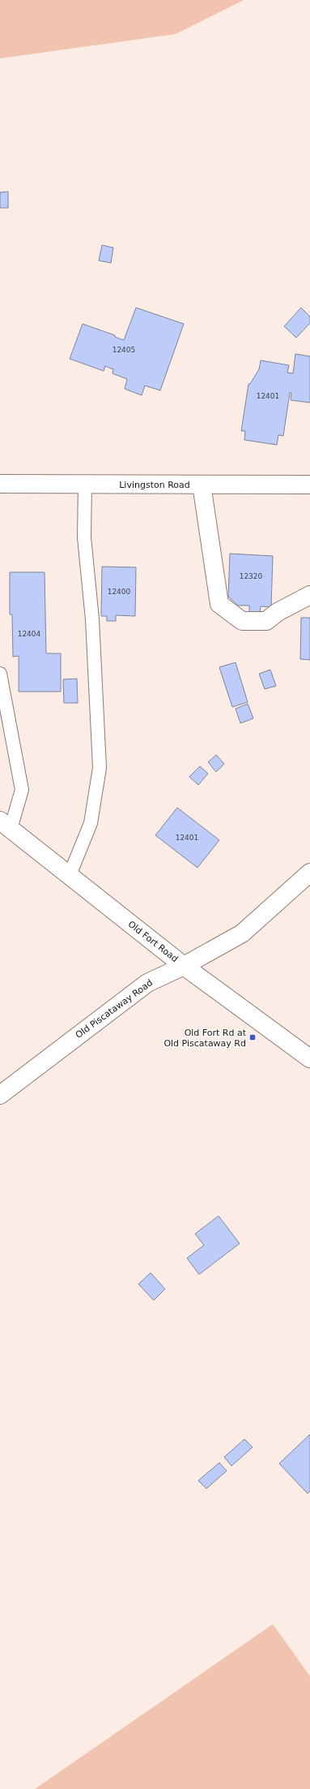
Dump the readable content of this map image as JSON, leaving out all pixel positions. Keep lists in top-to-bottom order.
{
  "streets": {
    "main road": ["Livingston Road", "Old Fort Road", "Old Piscataway Road"]
  },
  "crossings": [
    ["Old Fort Road", "Old Piscataway Road"]
  ],
  "places": {
    "transit": ["Old Fort Rd at Old Piscataway Rd"]
  },
  "house_numbers": [
    "12405",
    "12401",
    "12320",
    "12400",
    "12404",
    "12401"
  ]
}
